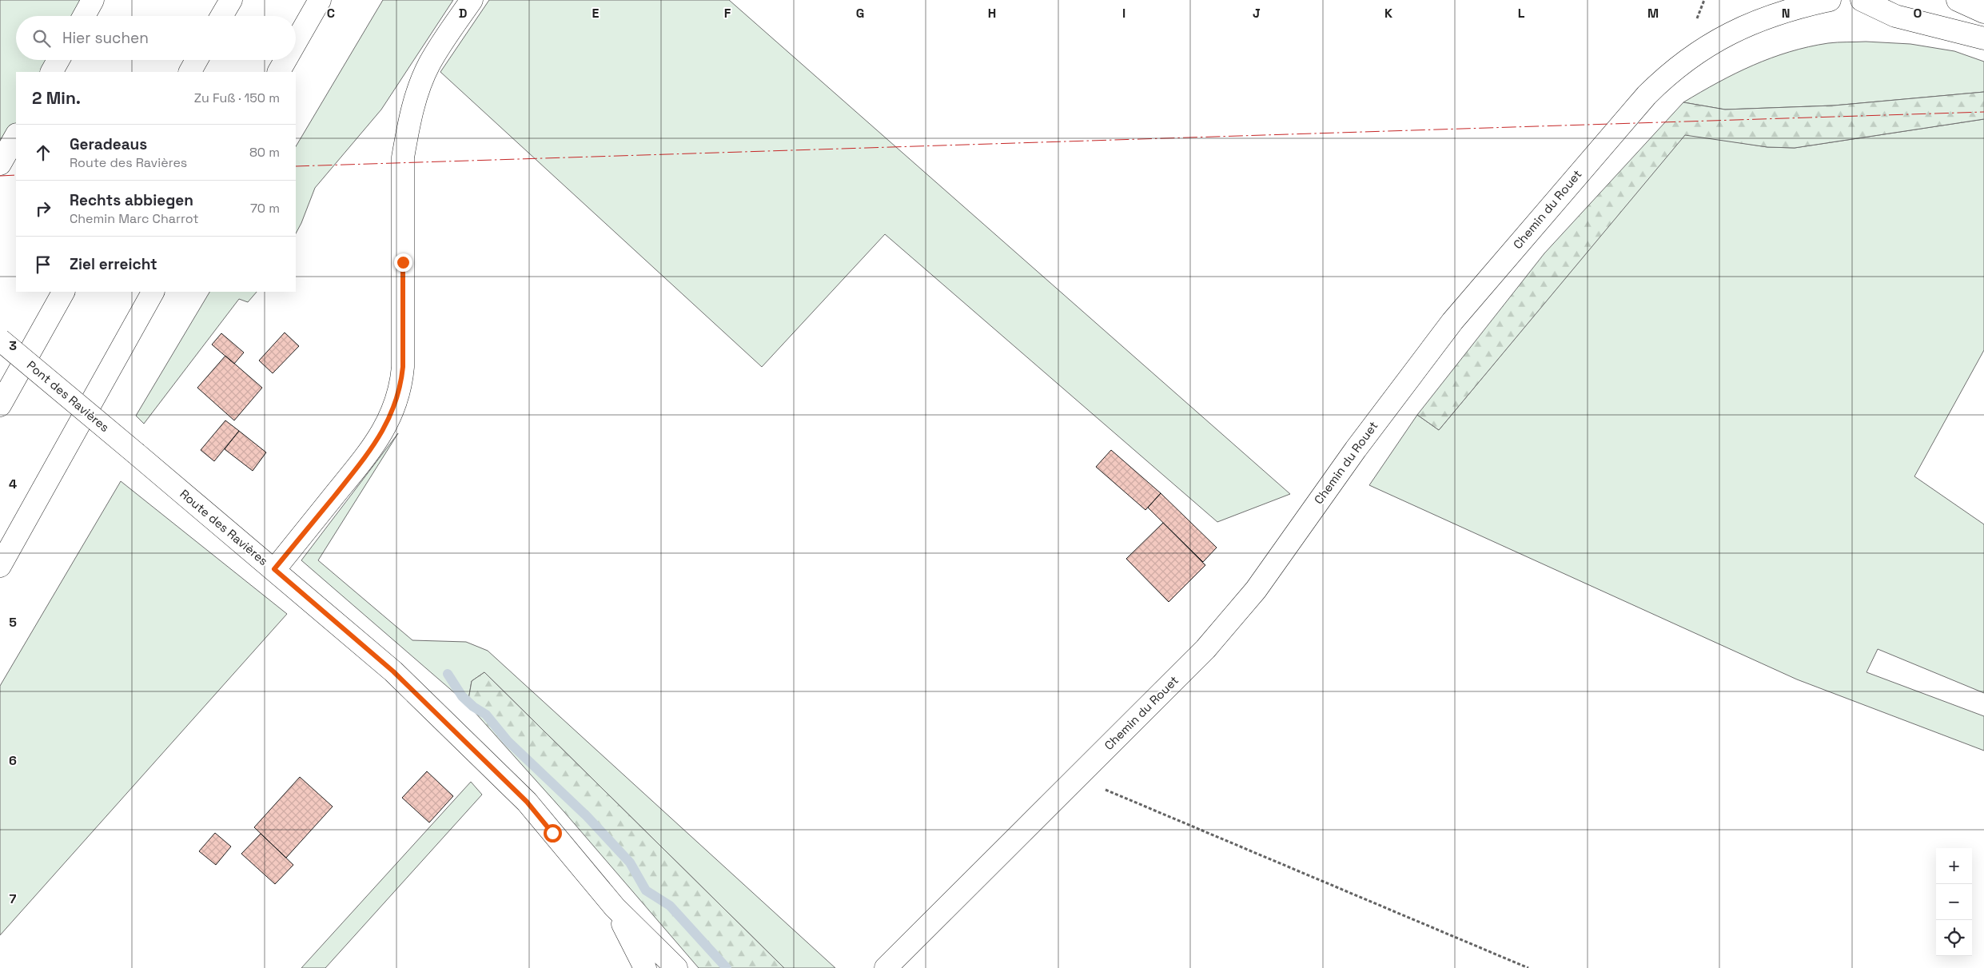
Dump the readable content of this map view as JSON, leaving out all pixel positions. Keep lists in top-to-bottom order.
{
  "streets": {
    "main road": ["Chemin du Rouet", "Pont des Ravières", "Route des Ravières"]
  },
  "crossings": [
    ["Pont des Ravières", "Route des Ravières"]
  ],
  "page": {
    "search": "Hier suchen",
    "heading": ["2 Min.", "Zu Fuß · 150 m"],
    "list": [
      ["Geradeaus", "Route des Ravières", "80 m"],
      ["Rechts abbiegen", "Chemin Marc Charrot", "70 m"],
      "Ziel erreicht"
    ],
    "map_buttons": ["+", "−"]
  },
  "grid": {
    "columns": [
      "C",
      "D",
      "E",
      "F",
      "G",
      "H",
      "I",
      "J",
      "K",
      "L",
      "M",
      "N",
      "O"
    ],
    "rows": [
      "3",
      "4",
      "5",
      "6",
      "7"
    ]
  }
}
